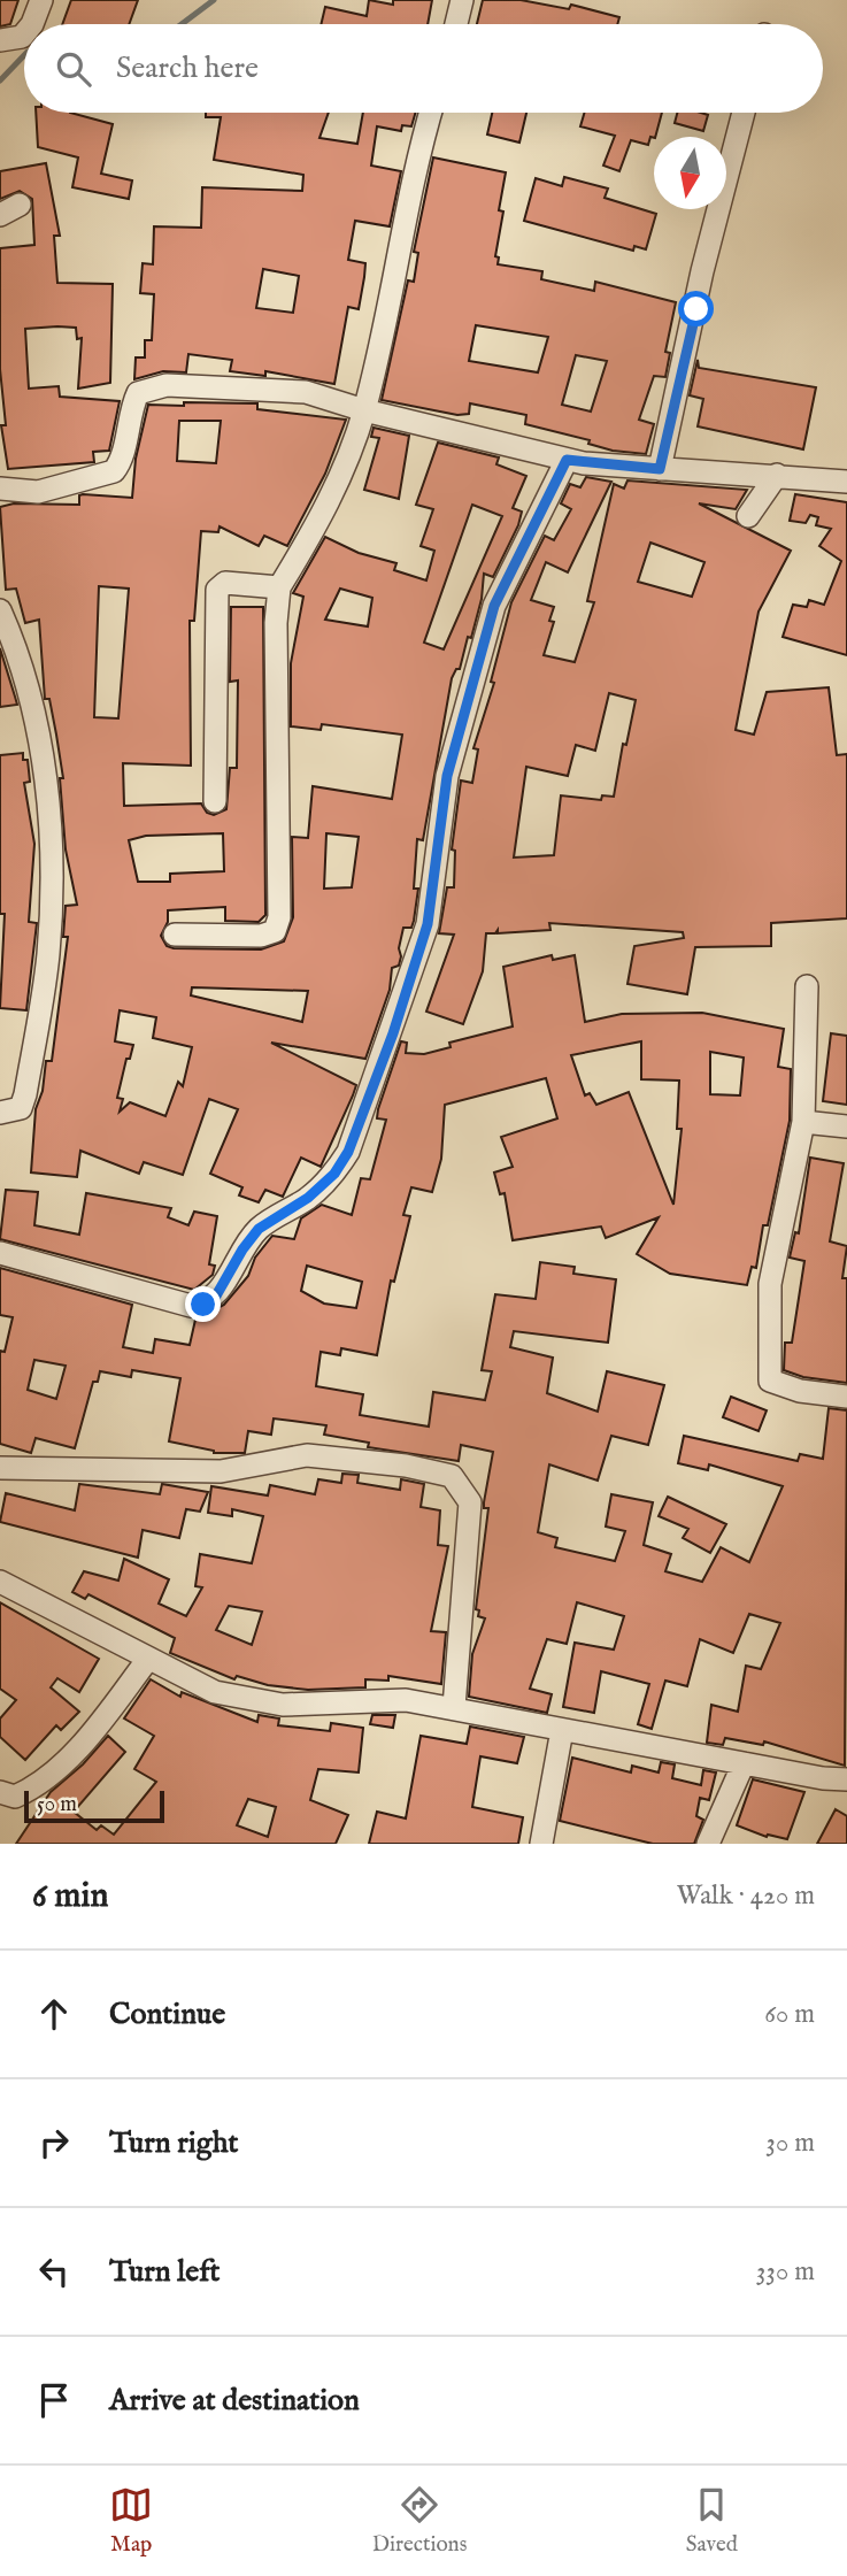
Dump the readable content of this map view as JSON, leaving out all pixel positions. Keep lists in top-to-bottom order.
{
  "scale_bar": "50 m",
  "north": "bottom",
  "page": {
    "search": "Search here",
    "scale": "50 m",
    "heading": ["6 min", "Walk · 420 m"],
    "list": [
      ["Continue", "60 m"],
      ["Turn right", "30 m"],
      ["Turn left", "330 m"],
      "Arrive at destination"
    ],
    "nav": ["Map", "Directions", "Saved"]
  }
}
